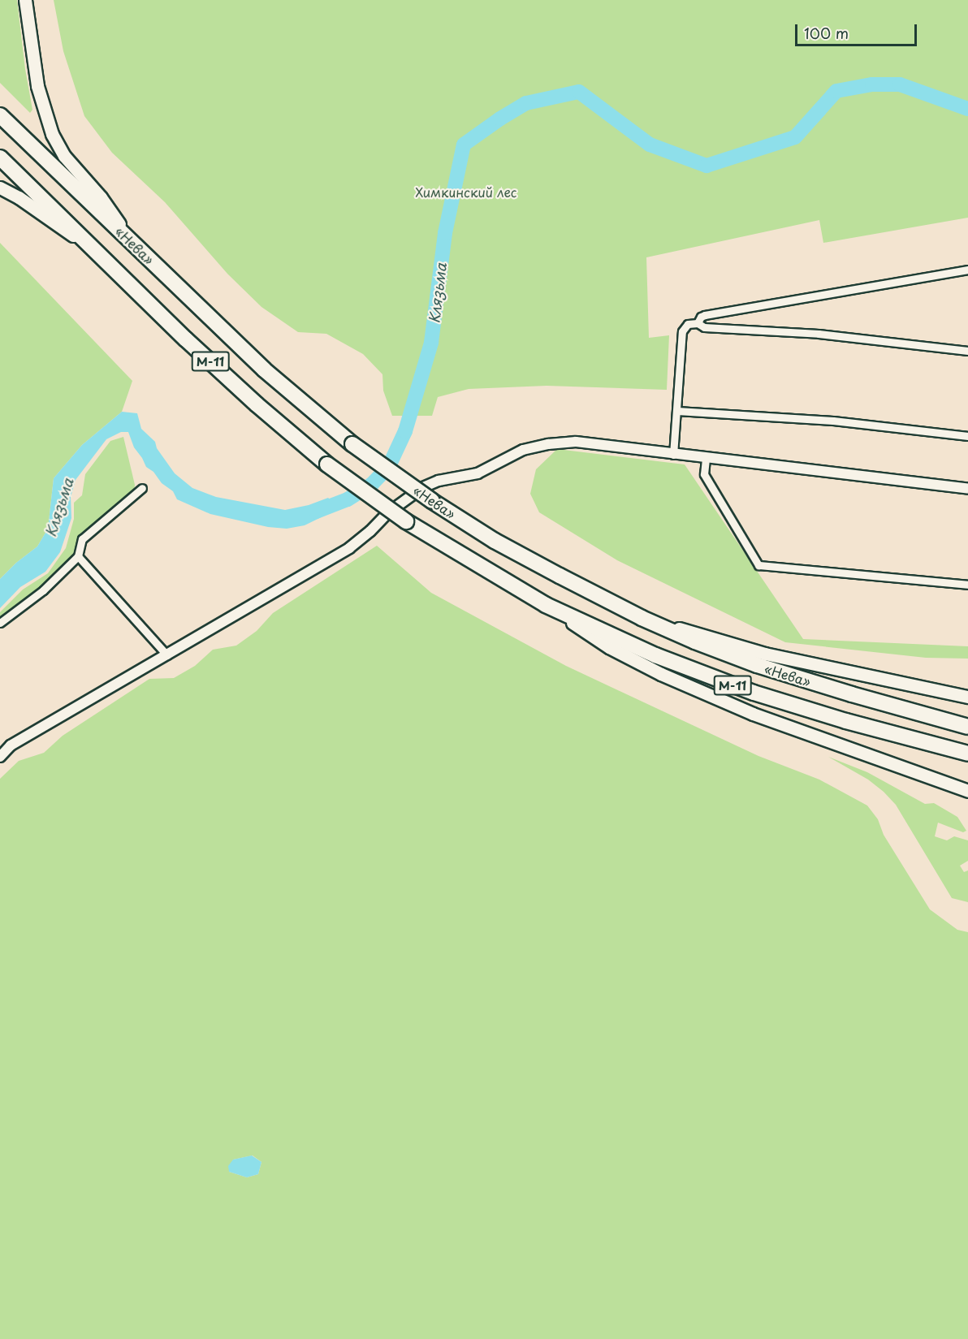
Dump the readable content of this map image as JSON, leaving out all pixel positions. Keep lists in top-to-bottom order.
{
  "streets": {
    "highway": ["«Нева»", "М-11"]
  },
  "crossings": [
    ["«Нева»", "М-11"]
  ],
  "water": ["Клязьма"],
  "parks": ["Химкинский лес"],
  "scale_bar": "100 m"
}
